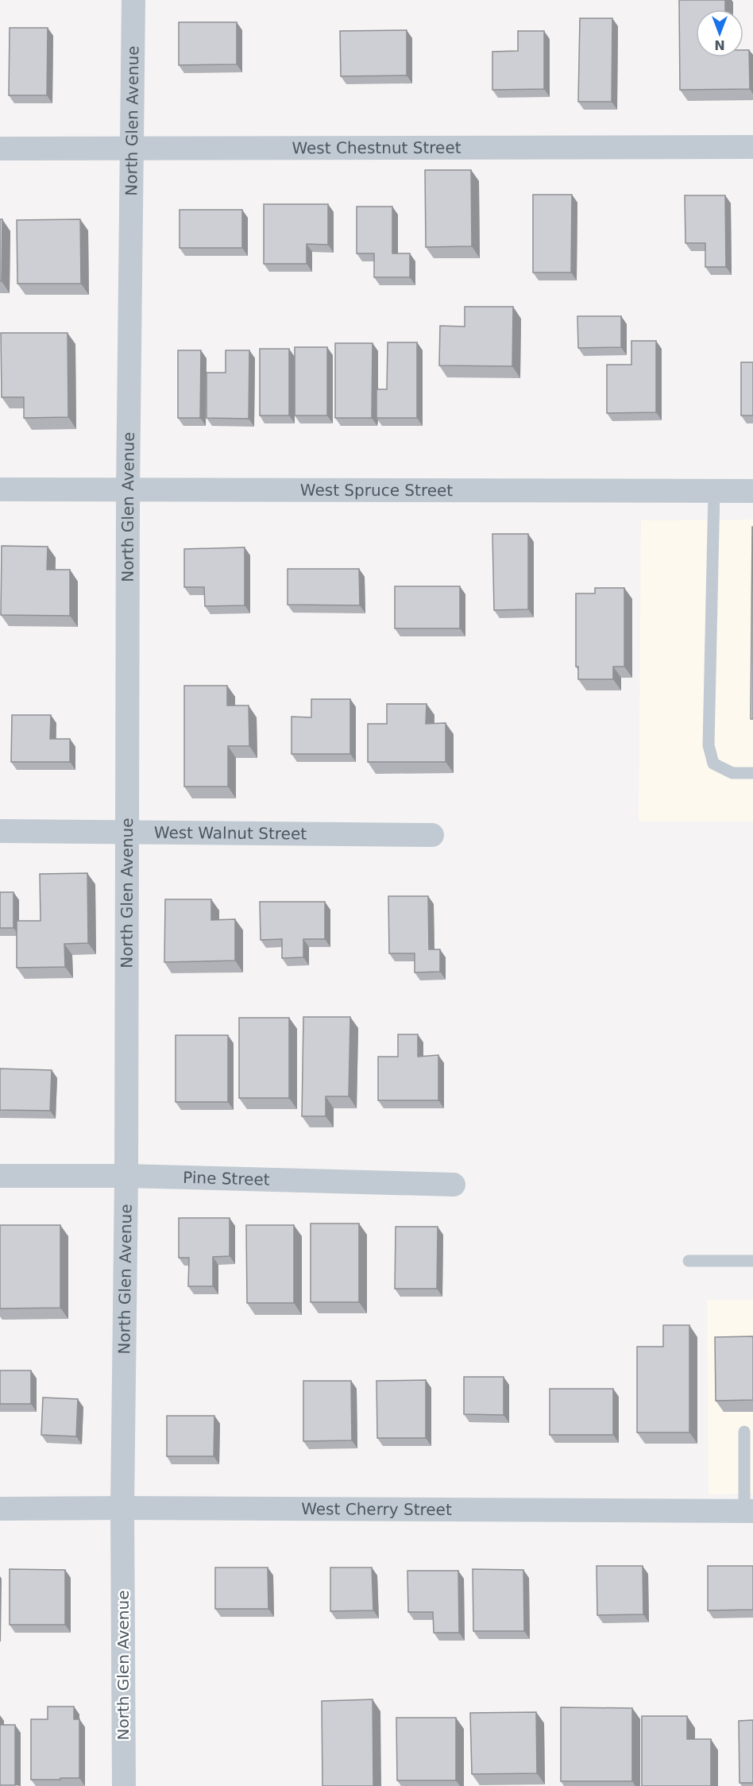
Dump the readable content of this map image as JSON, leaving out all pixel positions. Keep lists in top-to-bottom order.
{
  "streets": {
    "street": [
      "North Glen Avenue",
      "West Chestnut Street",
      "West Spruce Street",
      "West Walnut Street",
      "Pine Street",
      "West Cherry Street"
    ]
  },
  "crossings": [
    ["North Glen Avenue", "West Chestnut Street"],
    ["North Glen Avenue", "West Spruce Street"],
    ["North Glen Avenue", "West Walnut Street"],
    ["North Glen Avenue", "Pine Street"],
    ["North Glen Avenue", "West Cherry Street"]
  ],
  "north": "bottom"
}
